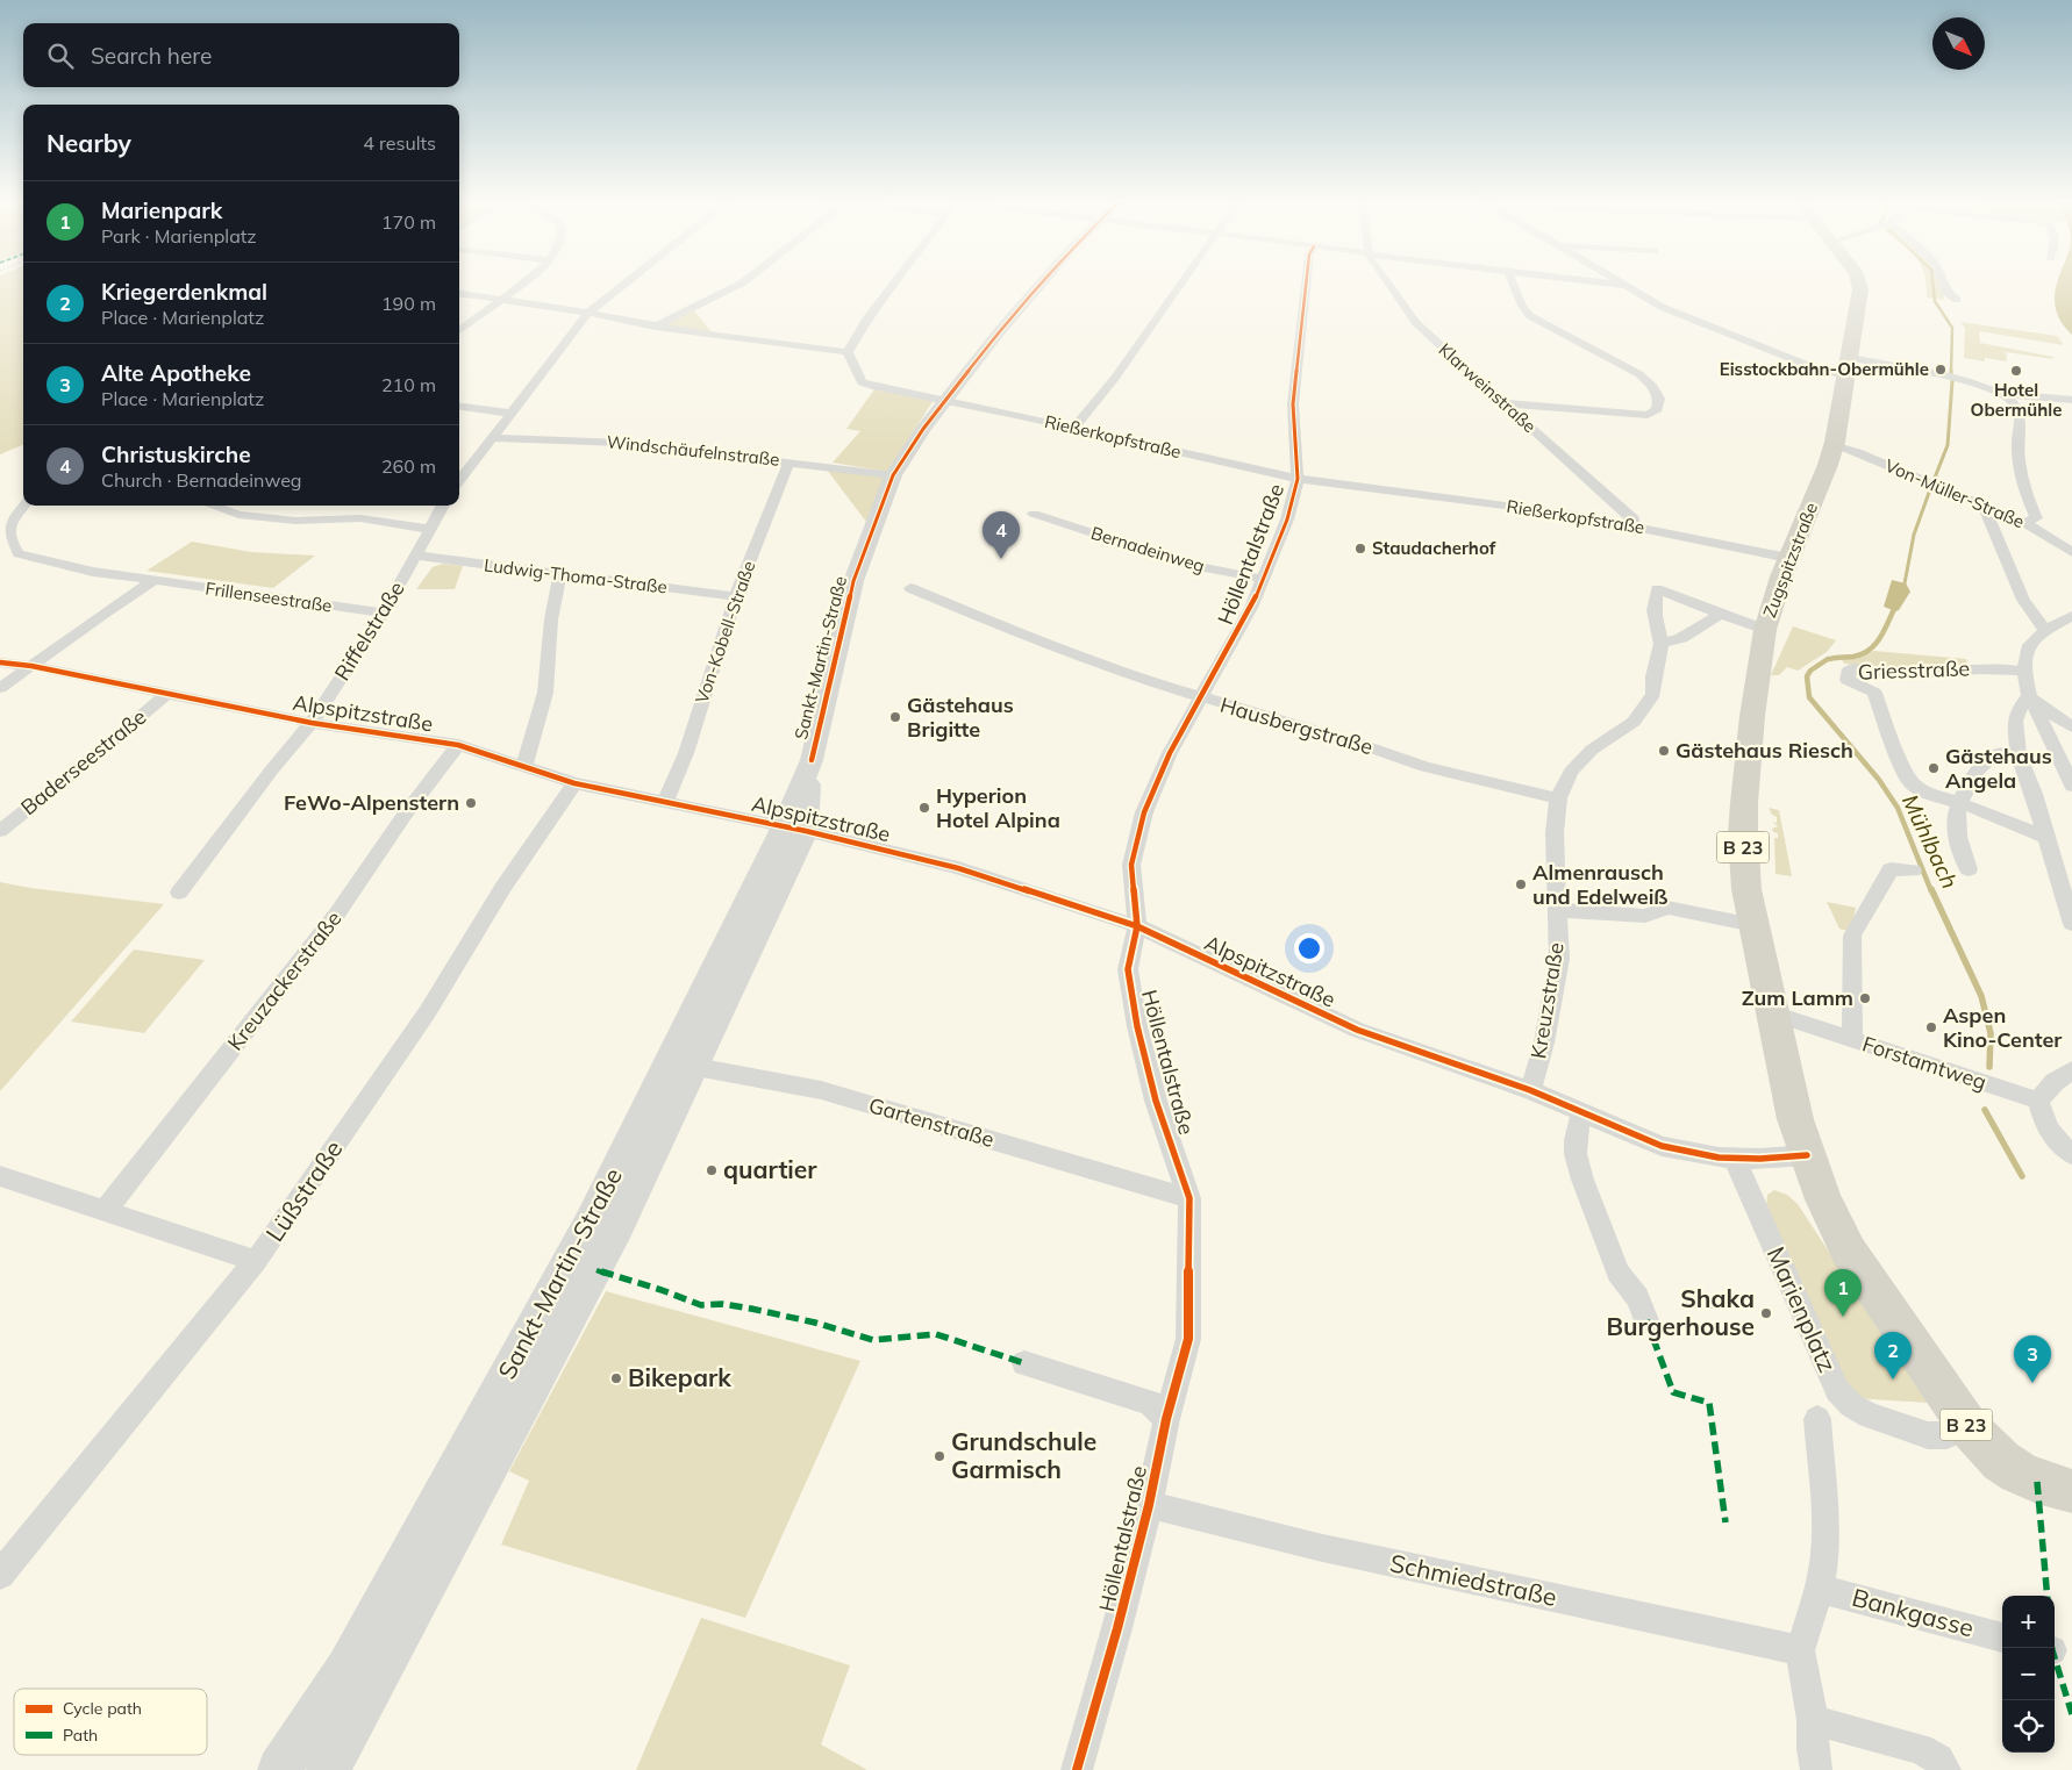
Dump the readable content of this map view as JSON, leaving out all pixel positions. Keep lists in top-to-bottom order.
{
  "streets": {
    "main road": ["Zugspitzstraße", "Sankt-Martin-Straße", "B 23"],
    "street": [
      "Klarweinstraße",
      "Rießerkopfstraße",
      "Windschäufelnstraße",
      "Von-Müller-Straße",
      "Bernadeinweg",
      "Höllentalstraße",
      "Ludwig-Thoma-Straße",
      "Frillenseestraße",
      "Riffelstraße",
      "Von-Kobell-Straße",
      "Griesstraße",
      "Alpspitzstraße",
      "Hausbergstraße",
      "Baderseestraße",
      "Kreuzackerstraße",
      "Kreuzstraße",
      "Forstamtweg",
      "Gartenstraße",
      "Lüßstraße",
      "Marienplatz",
      "Schmiedstraße",
      "Bankgasse"
    ]
  },
  "crossings": [
    ["Klarweinstraße", "Rießerkopfstraße"],
    ["Rießerkopfstraße", "Höllentalstraße"],
    ["Rießerkopfstraße", "Zugspitzstraße"],
    ["Rießerkopfstraße", "Sankt-Martin-Straße"],
    ["Windschäufelnstraße", "Von-Kobell-Straße"],
    ["Windschäufelnstraße", "Sankt-Martin-Straße"],
    ["Von-Müller-Straße", "Zugspitzstraße"],
    ["Bernadeinweg", "Höllentalstraße"],
    ["Höllentalstraße", "Alpspitzstraße"],
    ["Höllentalstraße", "Hausbergstraße"],
    ["Höllentalstraße", "Gartenstraße"],
    ["Höllentalstraße", "Schmiedstraße"],
    ["Zugspitzstraße", "B 23"],
    ["Zugspitzstraße", "Kreuzstraße"],
    ["Zugspitzstraße", "Forstamtweg"],
    ["Ludwig-Thoma-Straße", "Riffelstraße"],
    ["Ludwig-Thoma-Straße", "Von-Kobell-Straße"],
    ["Frillenseestraße", "Riffelstraße"],
    ["Riffelstraße", "Alpspitzstraße"],
    ["Von-Kobell-Straße", "Alpspitzstraße"],
    ["Sankt-Martin-Straße", "Alpspitzstraße"],
    ["Sankt-Martin-Straße", "Gartenstraße"],
    ["Alpspitzstraße", "Baderseestraße"],
    ["Alpspitzstraße", "Kreuzackerstraße"],
    ["Alpspitzstraße", "Kreuzstraße"],
    ["Alpspitzstraße", "Lüßstraße"],
    ["Hausbergstraße", "Kreuzstraße"],
    ["B 23", "Forstamtweg"],
    ["B 23", "Marienplatz"]
  ],
  "water": ["Mühlbach"],
  "places": [
    "Eisstockbahn-Obermühle",
    "Hotel Obermühle",
    "Staudacherhof",
    "Gästehaus Brigitte",
    "Gästehaus Riesch",
    "Gästehaus Angela",
    "FeWo-Alpenstern",
    "Hyperion Hotel Alpina",
    "Almenrausch und Edelweiß",
    "Zum Lamm",
    "Aspen Kino-Center",
    "quartier",
    "Shaka Burgerhouse",
    "Bikepark",
    "Grundschule Garmisch"
  ],
  "legend": ["Cycle path", "Path"],
  "north": "bottom right",
  "page": {
    "search": "Search here",
    "heading": ["Nearby", "4 results"],
    "list": [
      {
        "mark": "1",
        "name": "Marienpark",
        "note": "Park · Marienplatz",
        "value": "170 m"
      },
      {
        "mark": "2",
        "name": "Kriegerdenkmal",
        "note": "Place · Marienplatz",
        "value": "190 m"
      },
      {
        "mark": "3",
        "name": "Alte Apotheke",
        "note": "Place · Marienplatz",
        "value": "210 m"
      },
      {
        "mark": "4",
        "name": "Christuskirche",
        "note": "Church · Bernadeinweg",
        "value": "260 m"
      }
    ],
    "pins": [
      "4",
      "1",
      "2",
      "3"
    ],
    "map_buttons": ["+", "−"]
  }
}
